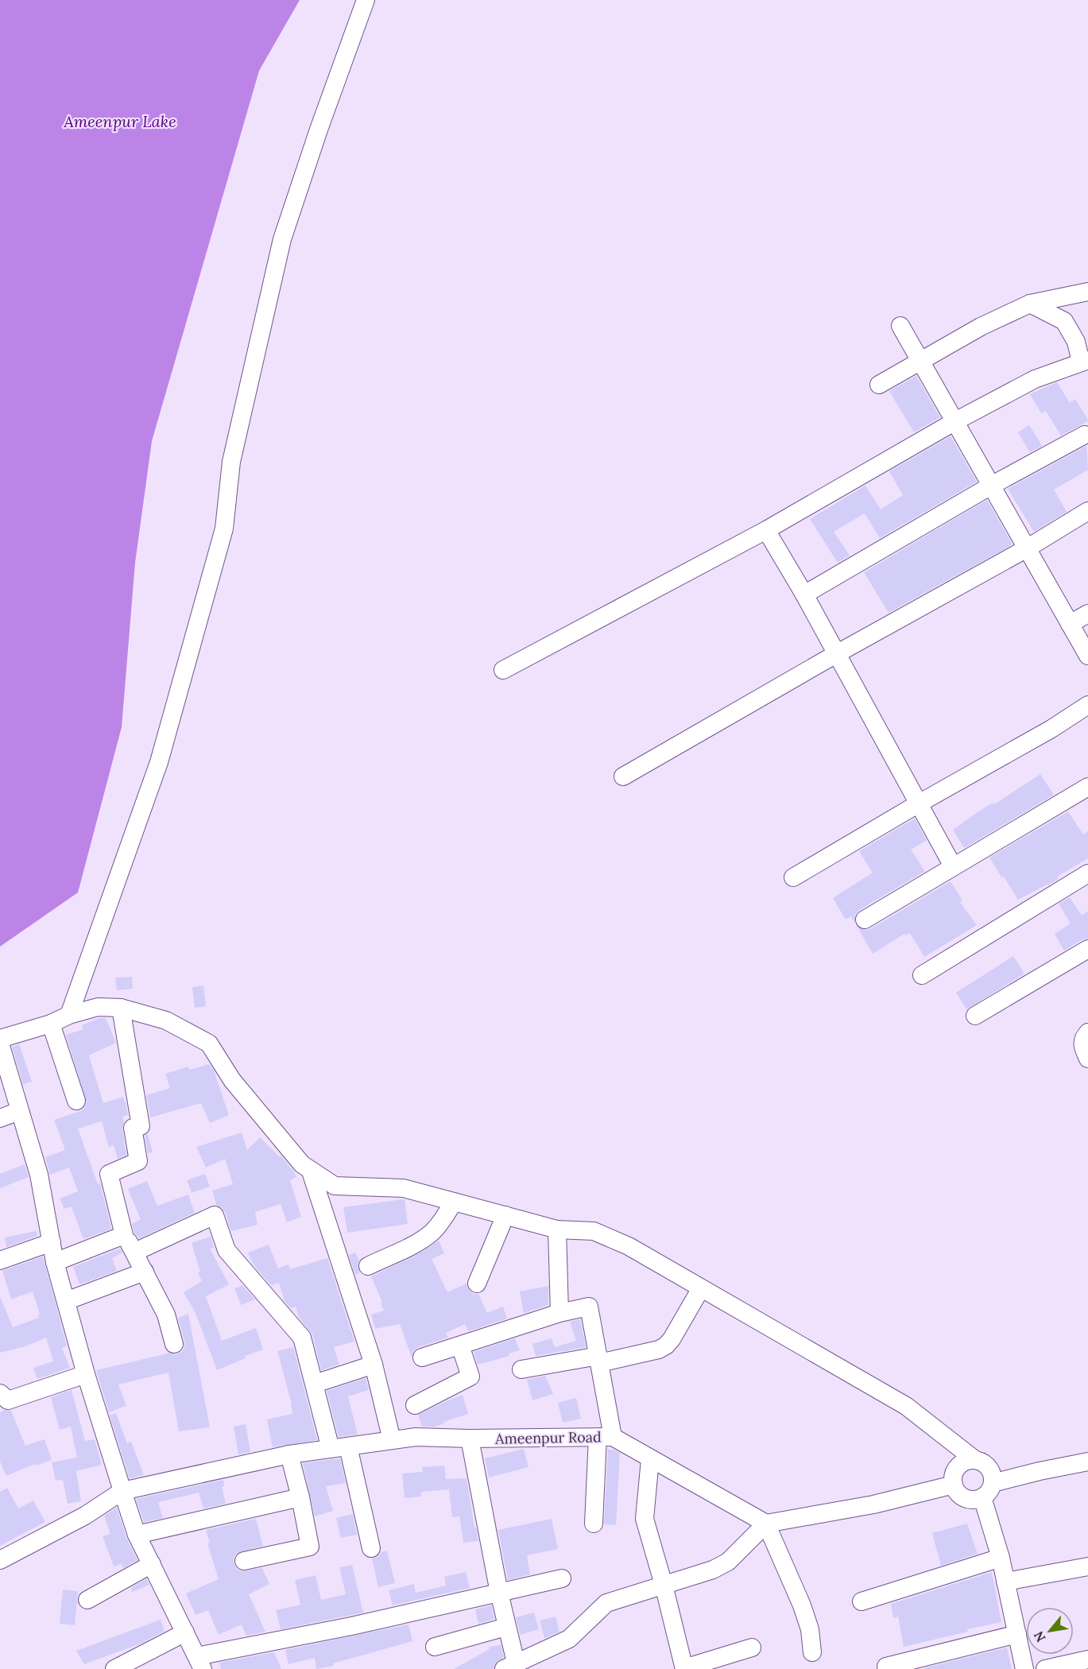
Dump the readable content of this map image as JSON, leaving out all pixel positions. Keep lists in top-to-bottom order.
{
  "streets": {
    "street": ["Ameenpur Road"]
  },
  "water": ["Ameenpur Lake"],
  "north": "bottom left"
}
